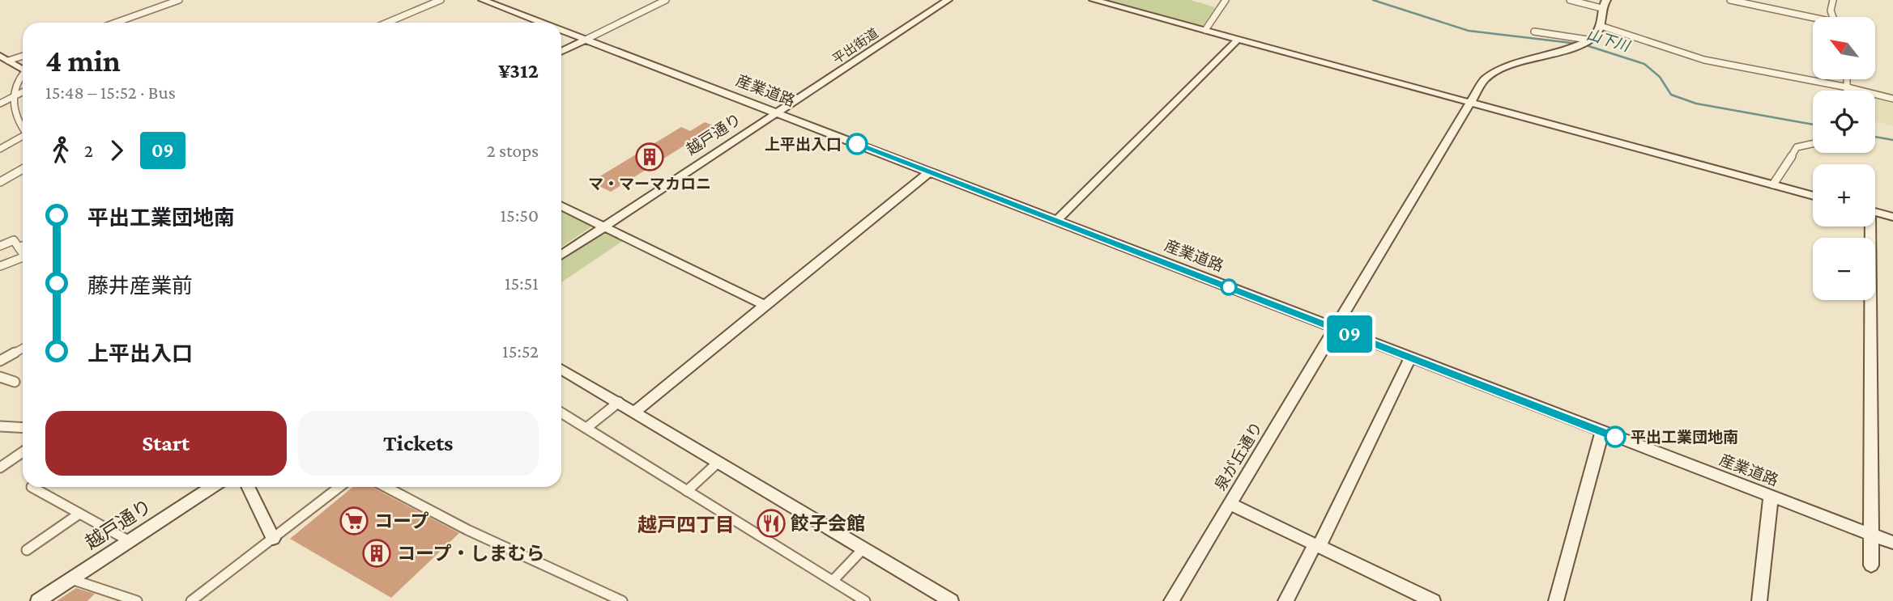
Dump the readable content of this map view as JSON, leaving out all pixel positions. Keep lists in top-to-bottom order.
{
  "streets": {
    "street": [
      "平出街道",
      "産業道路",
      "越戸通り",
      "泉が丘通り"
    ]
  },
  "crossings": [
    ["平出街道", "産業道路"],
    ["平出街道", "越戸通り"],
    ["産業道路", "越戸通り"],
    ["産業道路", "泉が丘通り"]
  ],
  "districts": ["越戸四丁目"],
  "water": ["山下川"],
  "places": {
    "other": ["上平出入口", "平出工業団地南"],
    "building": ["マ・マーマカロニ", "コープ・しまむら"],
    "supermarket": ["コープ"],
    "restaurant": ["餃子会館"]
  },
  "lines": ["bus line 09"],
  "north": "top left",
  "page": {
    "on_map": "09",
    "map_buttons": ["+", "−"],
    "heading": ["4 min", "15:48 – 15:52 · Bus", "¥312"],
    "legs": ["2", "09", "2 stops"],
    "list": [
      {
        "name": "平出工業団地南",
        "value": "15:50"
      },
      {
        "name": "藤井産業前",
        "value": "15:51"
      },
      {
        "name": "上平出入口",
        "value": "15:52"
      }
    ],
    "buttons": ["Start", "Tickets"]
  }
}
